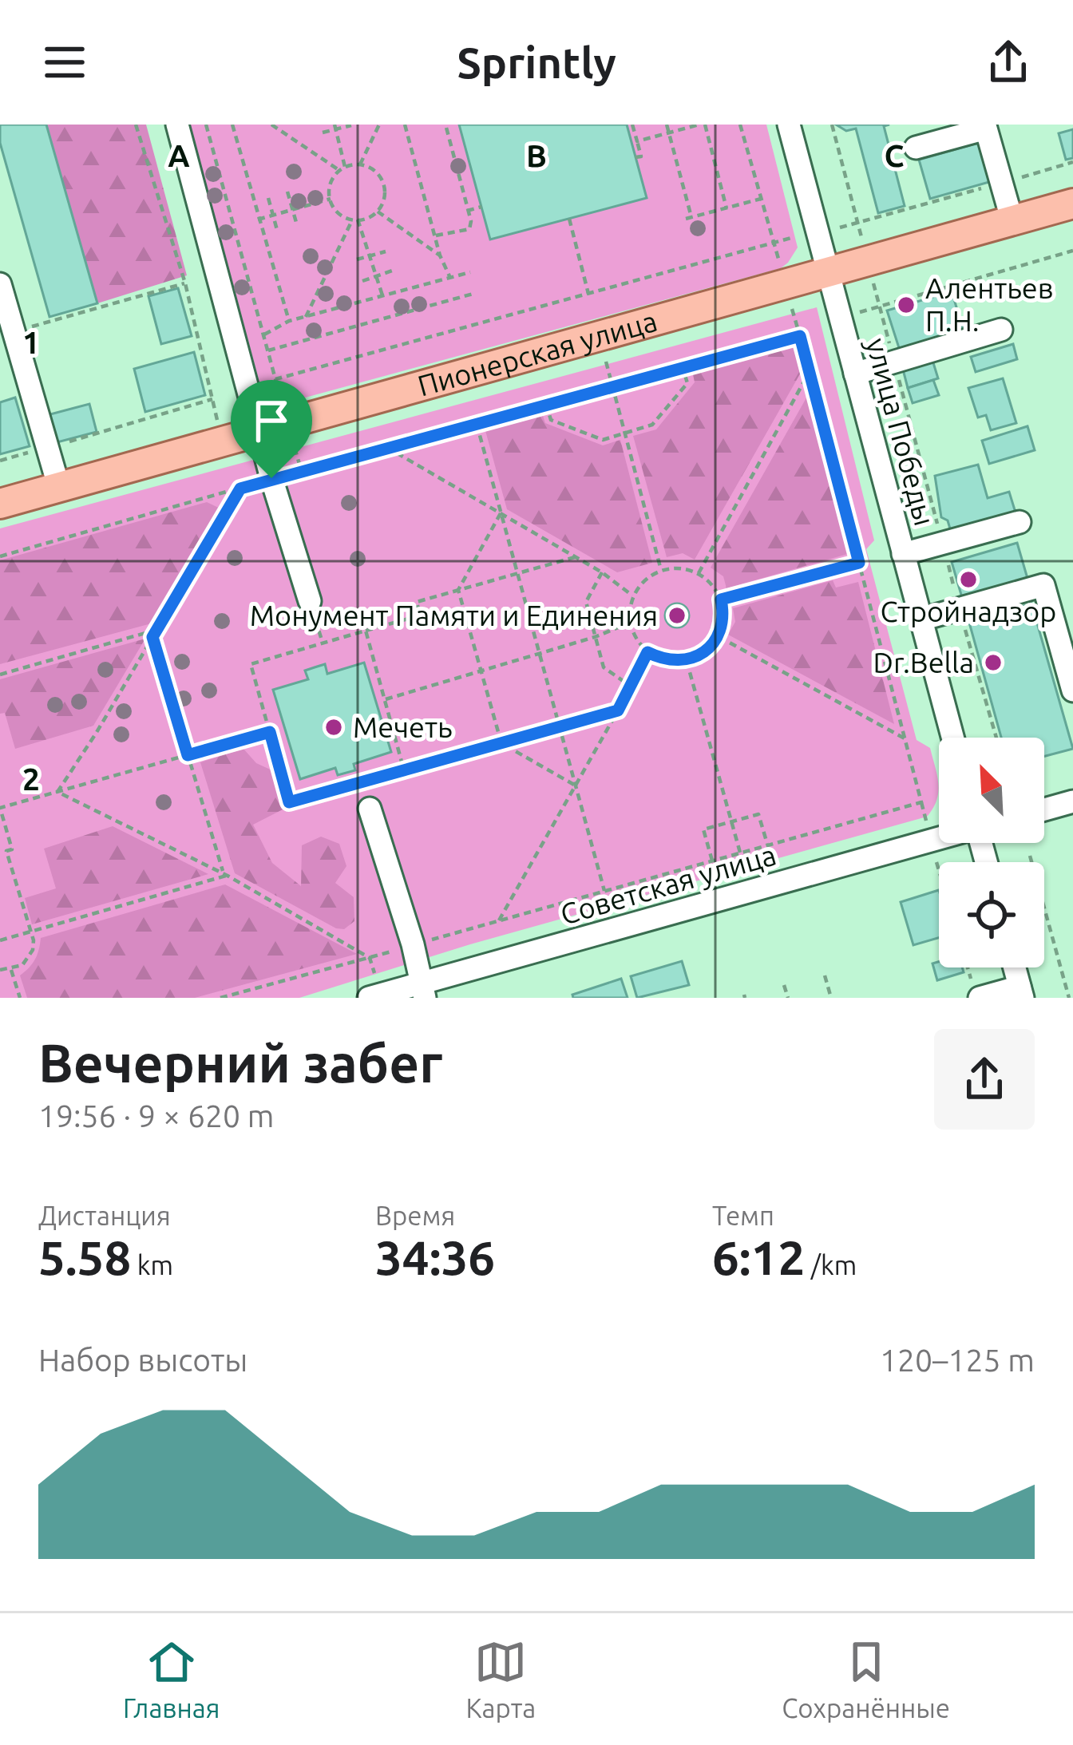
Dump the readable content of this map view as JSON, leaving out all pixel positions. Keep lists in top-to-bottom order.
{
  "streets": {
    "main road": ["Пионерская улица"],
    "street": ["улица Победы", "Советская улица"]
  },
  "crossings": [
    ["Пионерская улица", "улица Победы"]
  ],
  "places": [
    "Алентьев П.Н.",
    "Стройнадзор",
    "Монумент Памяти и Единения",
    "Dr.Bella",
    "Мечеть"
  ],
  "north": "top left",
  "page": {
    "header": "Sprintly",
    "heading": ["Вечерний забег", "19:56 · 9 × 620 m"],
    "stats": [
      ["Дистанция", "5.58 km"],
      ["Время", "34:36"],
      ["Темп", "6:12 /km"]
    ],
    "chart": ["Набор высоты", "120–125 m"],
    "tabs": ["Главная", "Карта", "Сохранённые"]
  },
  "grid": {
    "columns": ["A", "B", "C"],
    "rows": ["1", "2"]
  }
}
